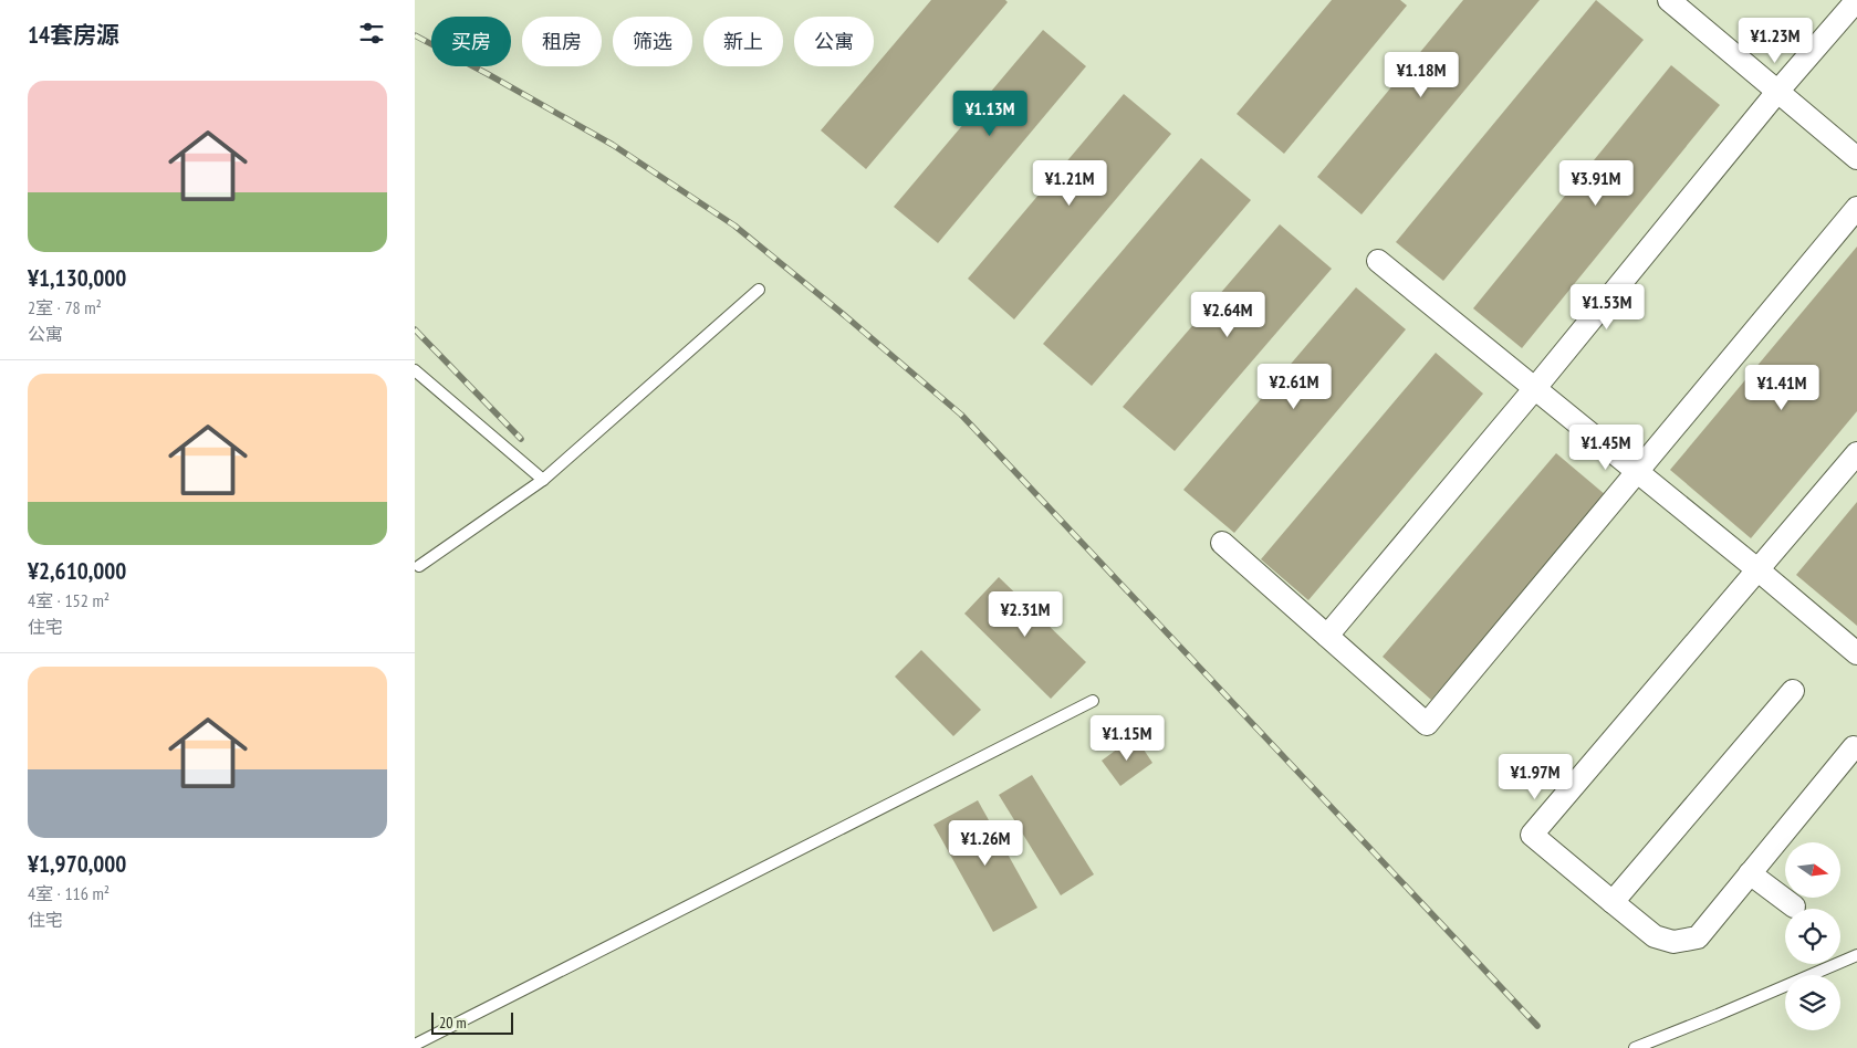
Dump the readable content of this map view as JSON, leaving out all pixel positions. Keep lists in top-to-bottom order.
{
  "scale_bar": "20 m",
  "north": "right",
  "page": {
    "heading": "14套房源",
    "chip": [
      "买房",
      "租房",
      "筛选",
      "新上",
      "公寓"
    ],
    "price": [
      "¥1.23M",
      "¥1.18M",
      "¥1.13M",
      "¥1.21M",
      "¥3.91M",
      "¥1.53M",
      "¥2.64M",
      "¥2.61M",
      "¥1.41M",
      "¥1.45M",
      "¥2.31M",
      "¥1.15M",
      "¥1.97M",
      "¥1.26M"
    ],
    "list": [
      {
        "name": "¥1,130,000",
        "note": "2室 · 78 m² · 公寓"
      },
      {
        "name": "¥2,610,000",
        "note": "4室 · 152 m² · 住宅"
      },
      {
        "name": "¥1,970,000",
        "note": "4室 · 116 m² · 住宅"
      }
    ],
    "scale": "20 m"
  }
}
